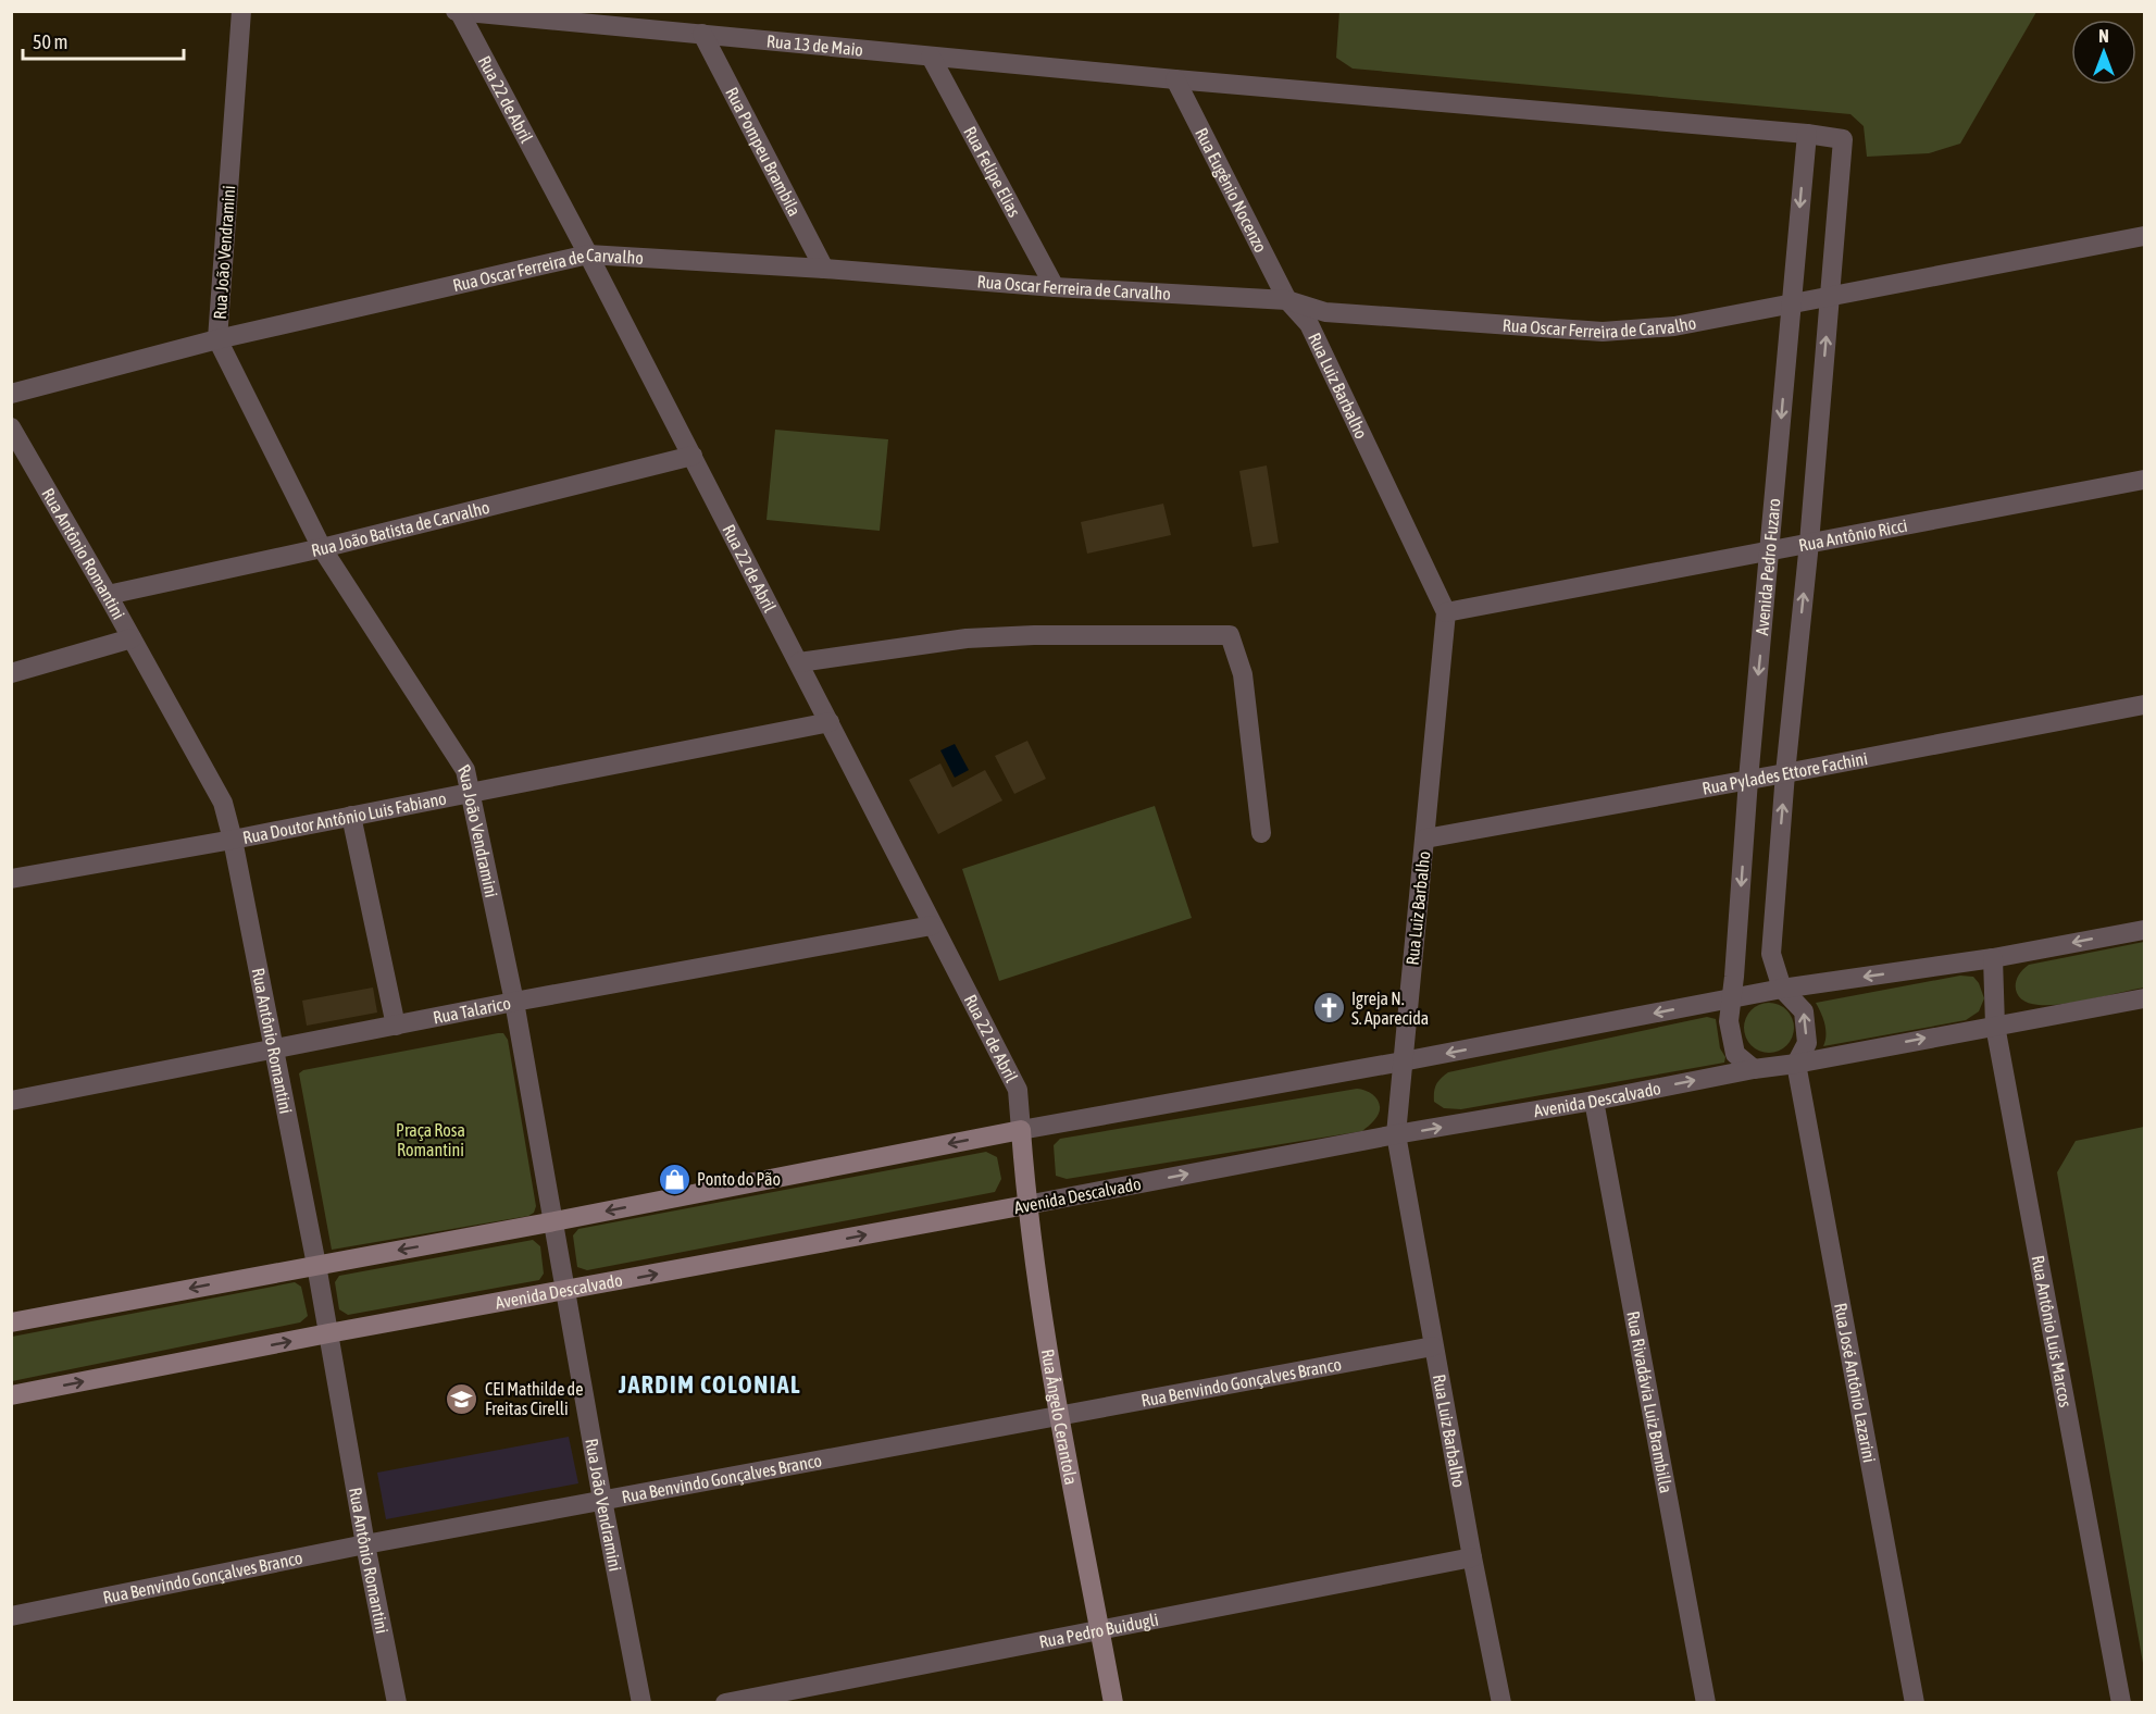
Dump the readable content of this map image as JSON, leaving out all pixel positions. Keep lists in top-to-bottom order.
{
  "streets": {
    "street": [
      "Rua 13 de Maio",
      "Rua 22 de Abril",
      "Rua Pompeu Brambila",
      "Rua Felipe Elias",
      "Rua Eugênio Nocenzo",
      "Rua João Vendramini",
      "Rua Oscar Ferreira de Carvalho",
      "Rua Luiz Barbalho",
      "Rua João Batista de Carvalho",
      "Rua Antônio Ricci",
      "Rua Antônio Romantini",
      "Avenida Pedro Fuzaro",
      "Rua Pylades Ettore Fachini",
      "Rua Doutor Antônio Luis Fabiano",
      "Rua Talarico",
      "Avenida Descalvado",
      "Rua Antônio Luis Marcos",
      "Rua Benvindo Gonçalves Branco",
      "Rua José Antônio Lazarini",
      "Rua Rivadávia Luiz Brambilla",
      "Rua Ângelo Cerantola",
      "Rua Pedro Buidugli"
    ]
  },
  "crossings": [
    ["Rua 13 de Maio", "Rua 22 de Abril"],
    ["Rua 13 de Maio", "Rua Pompeu Brambila"],
    ["Rua 13 de Maio", "Rua Felipe Elias"],
    ["Rua 13 de Maio", "Rua Eugênio Nocenzo"],
    ["Rua 13 de Maio", "Rua Oscar Ferreira de Carvalho"],
    ["Rua 13 de Maio", "Avenida Pedro Fuzaro"],
    ["Rua 22 de Abril", "Rua Oscar Ferreira de Carvalho"],
    ["Rua 22 de Abril", "Rua João Batista de Carvalho"],
    ["Rua 22 de Abril", "Rua Doutor Antônio Luis Fabiano"],
    ["Rua 22 de Abril", "Rua Talarico"],
    ["Rua 22 de Abril", "Rua Ângelo Cerantola"],
    ["Rua Pompeu Brambila", "Rua Oscar Ferreira de Carvalho"],
    ["Rua Felipe Elias", "Rua Oscar Ferreira de Carvalho"],
    ["Rua Eugênio Nocenzo", "Rua Oscar Ferreira de Carvalho"],
    ["Rua Eugênio Nocenzo", "Rua Luiz Barbalho"],
    ["Rua João Vendramini", "Rua Oscar Ferreira de Carvalho"],
    ["Rua João Vendramini", "Rua João Batista de Carvalho"],
    ["Rua João Vendramini", "Rua Doutor Antônio Luis Fabiano"],
    ["Rua João Vendramini", "Rua Talarico"],
    ["Rua João Vendramini", "Avenida Descalvado"],
    ["Rua João Vendramini", "Rua Benvindo Gonçalves Branco"],
    ["Rua Oscar Ferreira de Carvalho", "Rua Luiz Barbalho"],
    ["Rua Oscar Ferreira de Carvalho", "Avenida Pedro Fuzaro"],
    ["Rua Luiz Barbalho", "Rua Antônio Ricci"],
    ["Rua Luiz Barbalho", "Rua Pylades Ettore Fachini"],
    ["Rua Luiz Barbalho", "Avenida Descalvado"],
    ["Rua Luiz Barbalho", "Rua Benvindo Gonçalves Branco"],
    ["Rua Luiz Barbalho", "Rua Pedro Buidugli"],
    ["Rua João Batista de Carvalho", "Rua Antônio Romantini"],
    ["Rua Antônio Ricci", "Avenida Pedro Fuzaro"],
    ["Rua Antônio Romantini", "Rua Doutor Antônio Luis Fabiano"],
    ["Rua Antônio Romantini", "Rua Talarico"],
    ["Rua Antônio Romantini", "Avenida Descalvado"],
    ["Rua Antônio Romantini", "Rua Benvindo Gonçalves Branco"],
    ["Avenida Pedro Fuzaro", "Rua Pylades Ettore Fachini"],
    ["Avenida Pedro Fuzaro", "Avenida Descalvado"],
    ["Avenida Pedro Fuzaro", "Rua José Antônio Lazarini"],
    ["Avenida Descalvado", "Rua Antônio Luis Marcos"],
    ["Avenida Descalvado", "Rua José Antônio Lazarini"],
    ["Avenida Descalvado", "Rua Rivadávia Luiz Brambilla"],
    ["Avenida Descalvado", "Rua Ângelo Cerantola"],
    ["Rua Benvindo Gonçalves Branco", "Rua Ângelo Cerantola"],
    ["Rua Ângelo Cerantola", "Rua Pedro Buidugli"]
  ],
  "districts": ["JARDIM COLONIAL"],
  "parks": ["Praça Rosa Romantini"],
  "places": {
    "church": ["Igreja N. S. Aparecida"],
    "shop": ["Ponto do Pão"],
    "school or university": ["CEI Mathilde de Freitas Cirelli"]
  },
  "scale_bar": "50 m",
  "north": "top"
}
